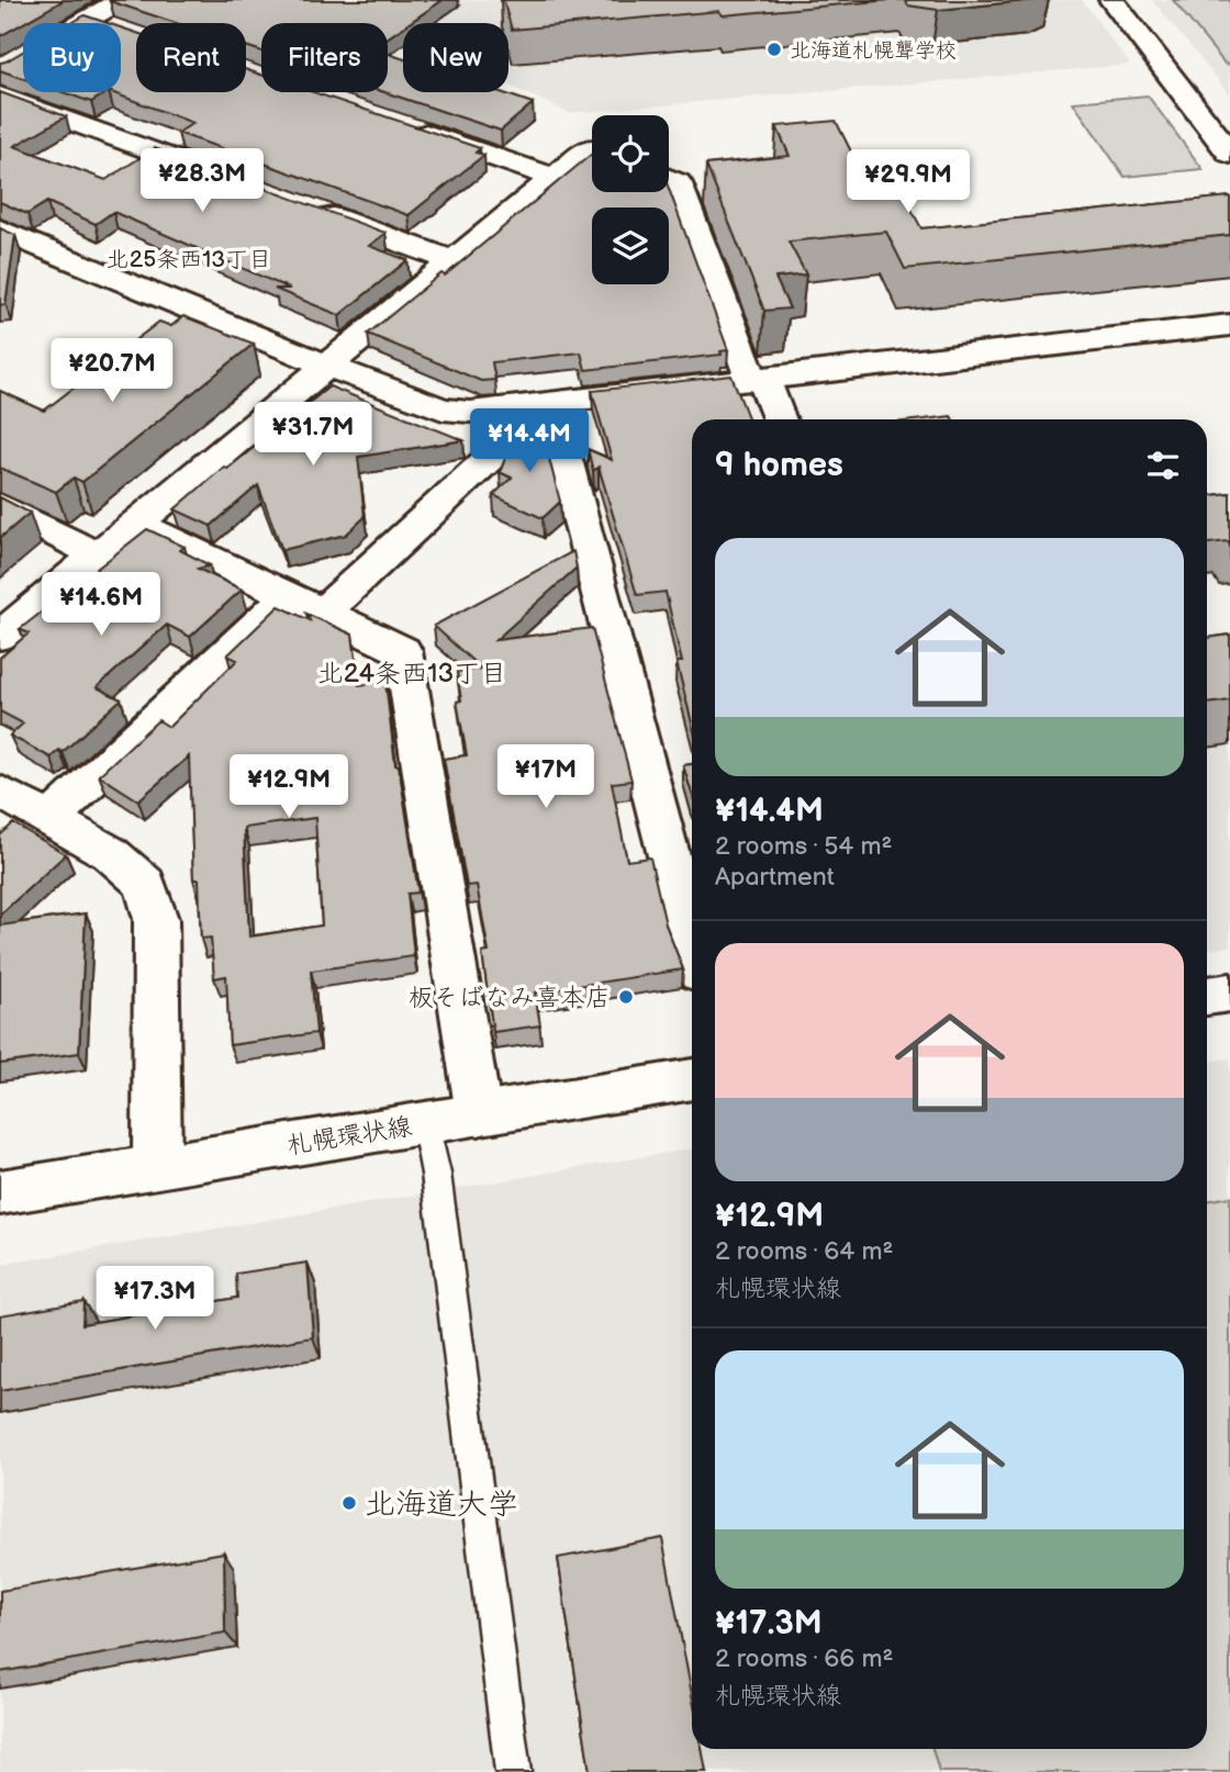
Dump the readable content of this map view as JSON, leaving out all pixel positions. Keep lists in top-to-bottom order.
{
  "streets": {
    "street": ["札幌環状線"]
  },
  "districts": ["北25条西13丁目", "北24条西13丁目"],
  "places": ["北海道札幌聾学校", "板そばなみ喜本店", "北海道大学"],
  "page": {
    "chip": [
      "Buy",
      "Rent",
      "Filters",
      "New"
    ],
    "price": [
      "¥28.3M",
      "¥29.9M",
      "¥20.7M",
      "¥31.7M",
      "¥14.4M",
      "¥14.6M",
      "¥17M",
      "¥12.9M",
      "¥17.3M"
    ],
    "heading": "9 homes",
    "list": [
      {
        "name": "¥14.4M",
        "note": "2 rooms · 54 m² · Apartment"
      },
      {
        "name": "¥12.9M",
        "note": "2 rooms · 64 m² · 札幌環状線"
      },
      {
        "name": "¥17.3M",
        "note": "2 rooms · 66 m² · 札幌環状線"
      }
    ]
  }
}
